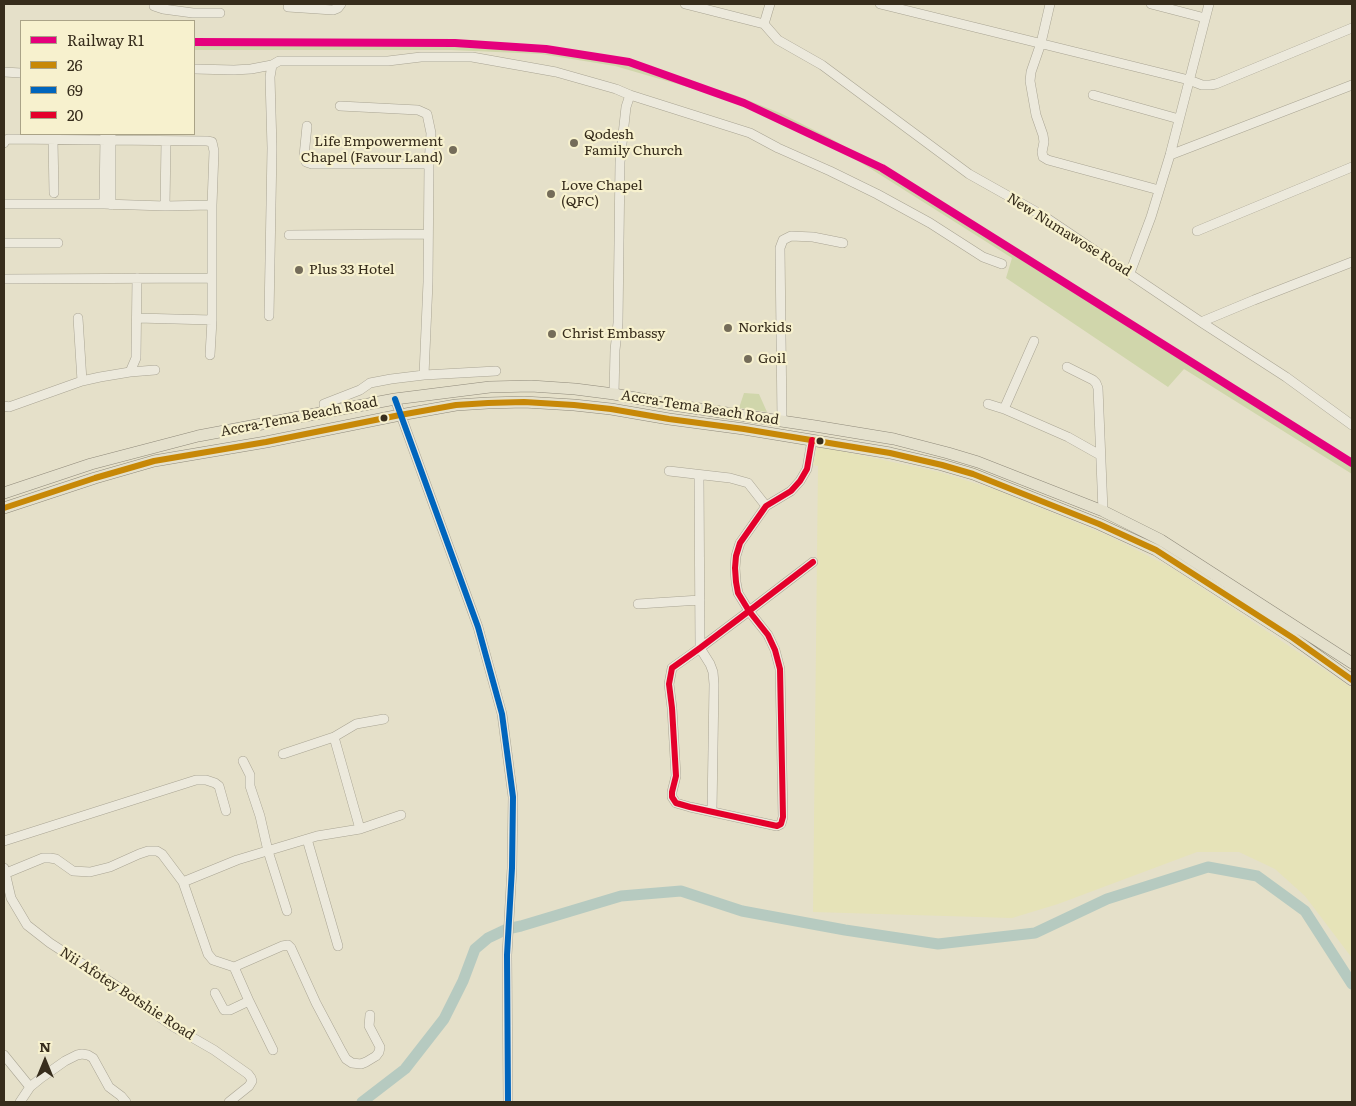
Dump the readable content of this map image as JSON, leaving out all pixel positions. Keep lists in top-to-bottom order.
{
  "streets": {
    "main road": ["Accra-Tema Beach Road"],
    "street": ["New Numawose Road", "Nii Afotey Botshie Road"]
  },
  "places": [
    "Qodesh Family Church",
    "Life Empowerment Chapel (Favour Land)",
    "Love Chapel (QFC)",
    "Plus 33 Hotel",
    "Norkids",
    "Christ Embassy",
    "Goil"
  ],
  "lines": [
    "rail line R1",
    "transit line 69",
    "transit line 26",
    "transit line 20"
  ],
  "legend": [
    "Railway R1",
    "26",
    "69",
    "20"
  ],
  "north": "top"
}
